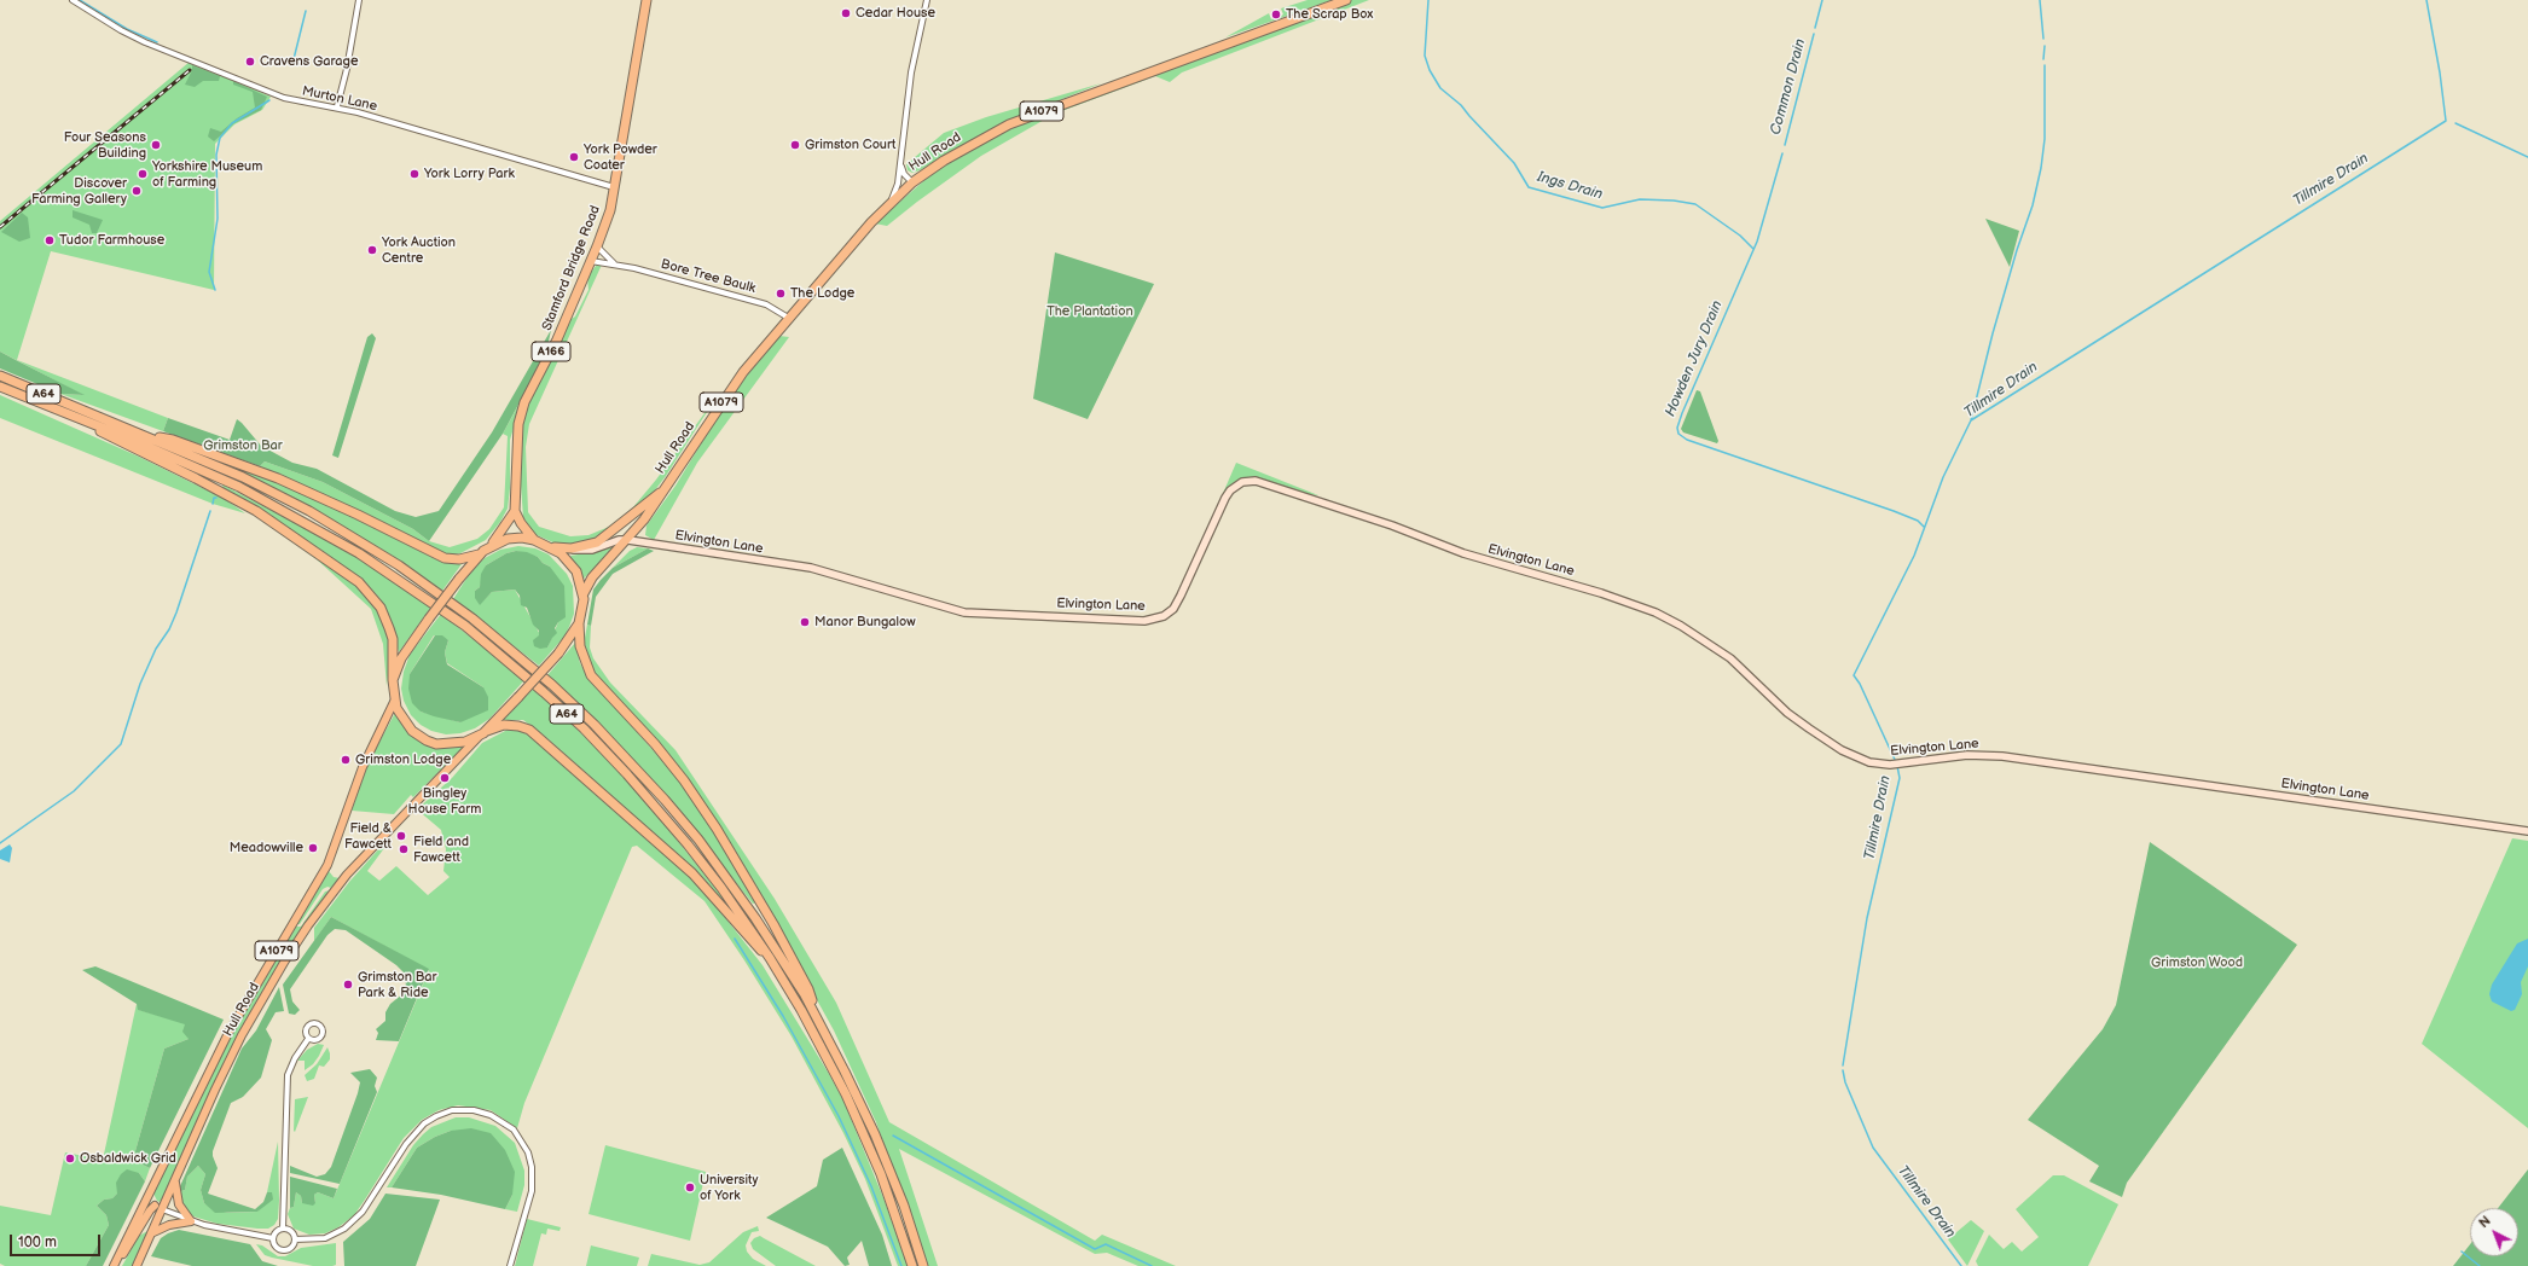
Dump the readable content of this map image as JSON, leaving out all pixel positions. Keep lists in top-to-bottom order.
{
  "streets": {
    "highway": [
      "A1079",
      "Hull Road",
      "Stamford Bridge Road",
      "A166",
      "A64"
    ],
    "main road": ["Elvington Lane"],
    "street": ["Murton Lane", "Bore Tree Baulk"]
  },
  "crossings": [
    ["Murton Lane", "Stamford Bridge Road"],
    ["Hull Road", "Bore Tree Baulk"],
    ["Hull Road", "Elvington Lane"],
    ["Stamford Bridge Road", "Bore Tree Baulk"]
  ],
  "water": [
    "Common Drain",
    "Tillmire Drain",
    "Ings Drain",
    "Howden Jury Drain"
  ],
  "parks": ["The Plantation", "Grimston Bar", "Grimston Wood"],
  "places": [
    "Cedar House",
    "The Scrap Box",
    "Cravens Garage",
    "Four Seasons Building",
    "Grimston Court",
    "York Powder Coater",
    "Yorkshire Museum of Farming",
    "York Lorry Park",
    "Discover Farming Gallery",
    "Tudor Farmhouse",
    "York Auction Centre",
    "The Lodge",
    "Manor Bungalow",
    "Grimston Lodge",
    "Bingley House Farm",
    "Field & Fawcett",
    "Meadowville",
    "Field and Fawcett",
    "Grimston Bar Park & Ride",
    "Osbaldwick Grid",
    "University of York"
  ],
  "scale_bar": "100 m",
  "north": "top left"
}
